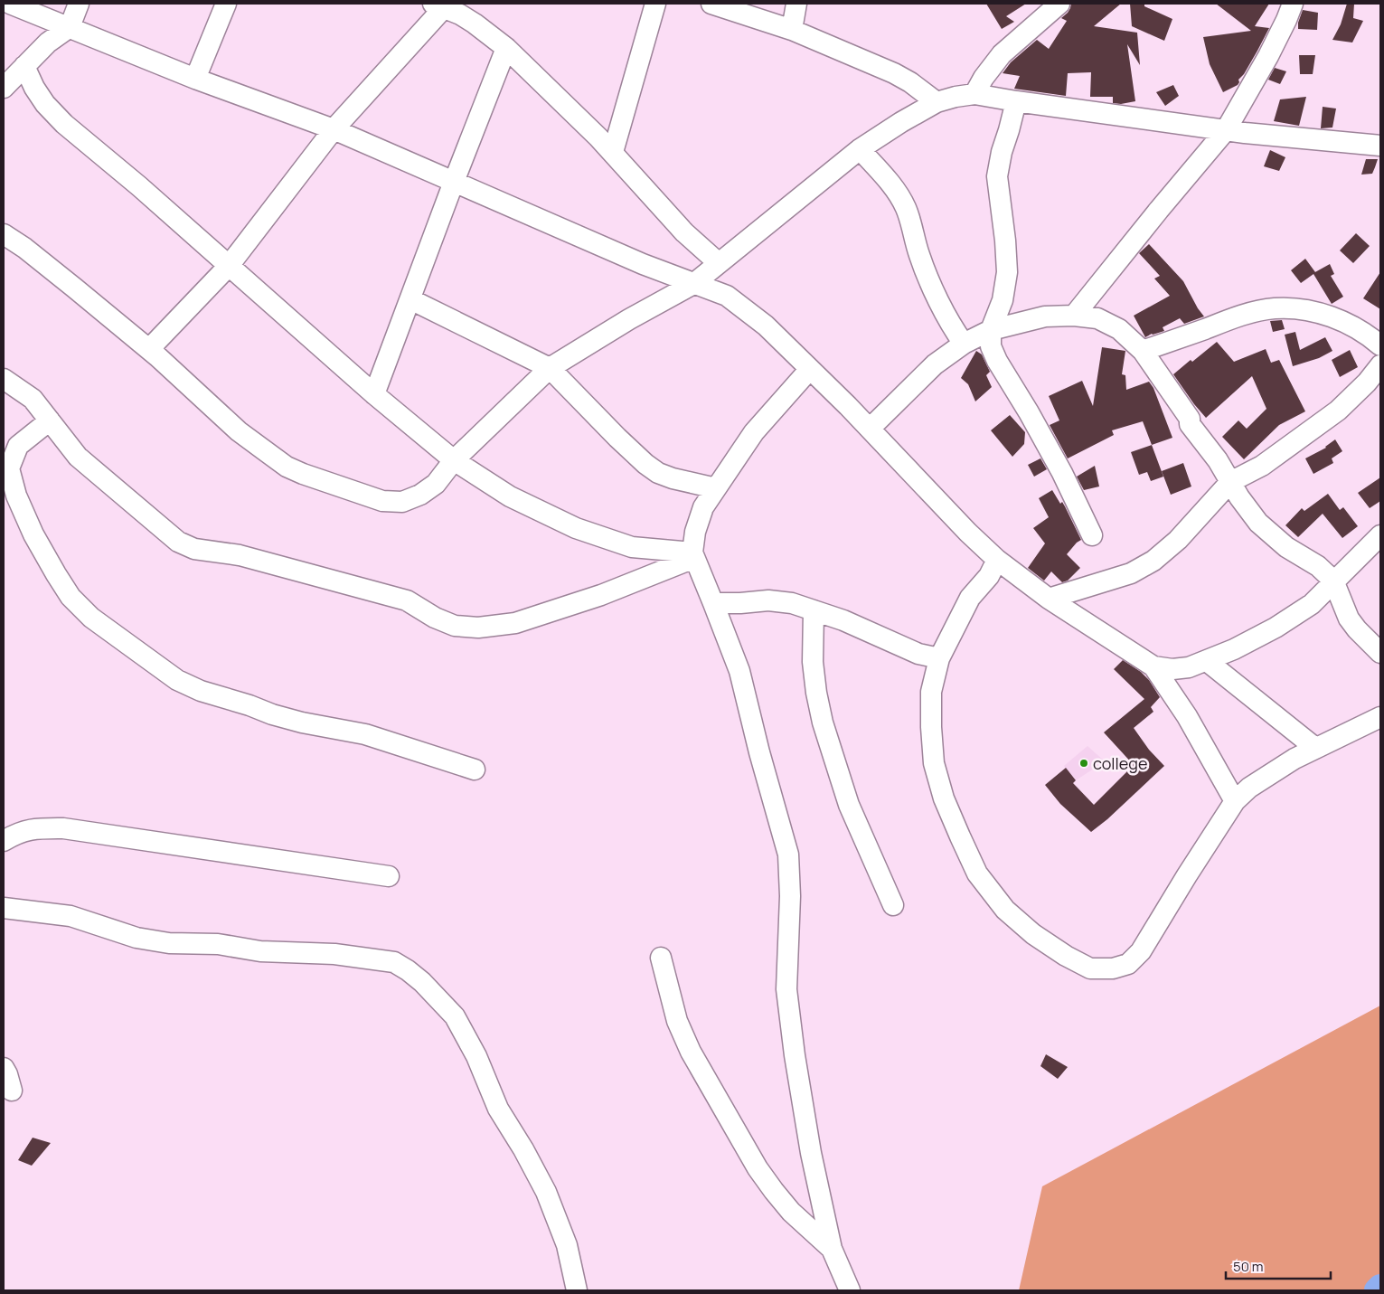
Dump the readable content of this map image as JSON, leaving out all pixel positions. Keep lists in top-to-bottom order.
{
  "places": ["college"],
  "scale_bar": "50 m"
}
